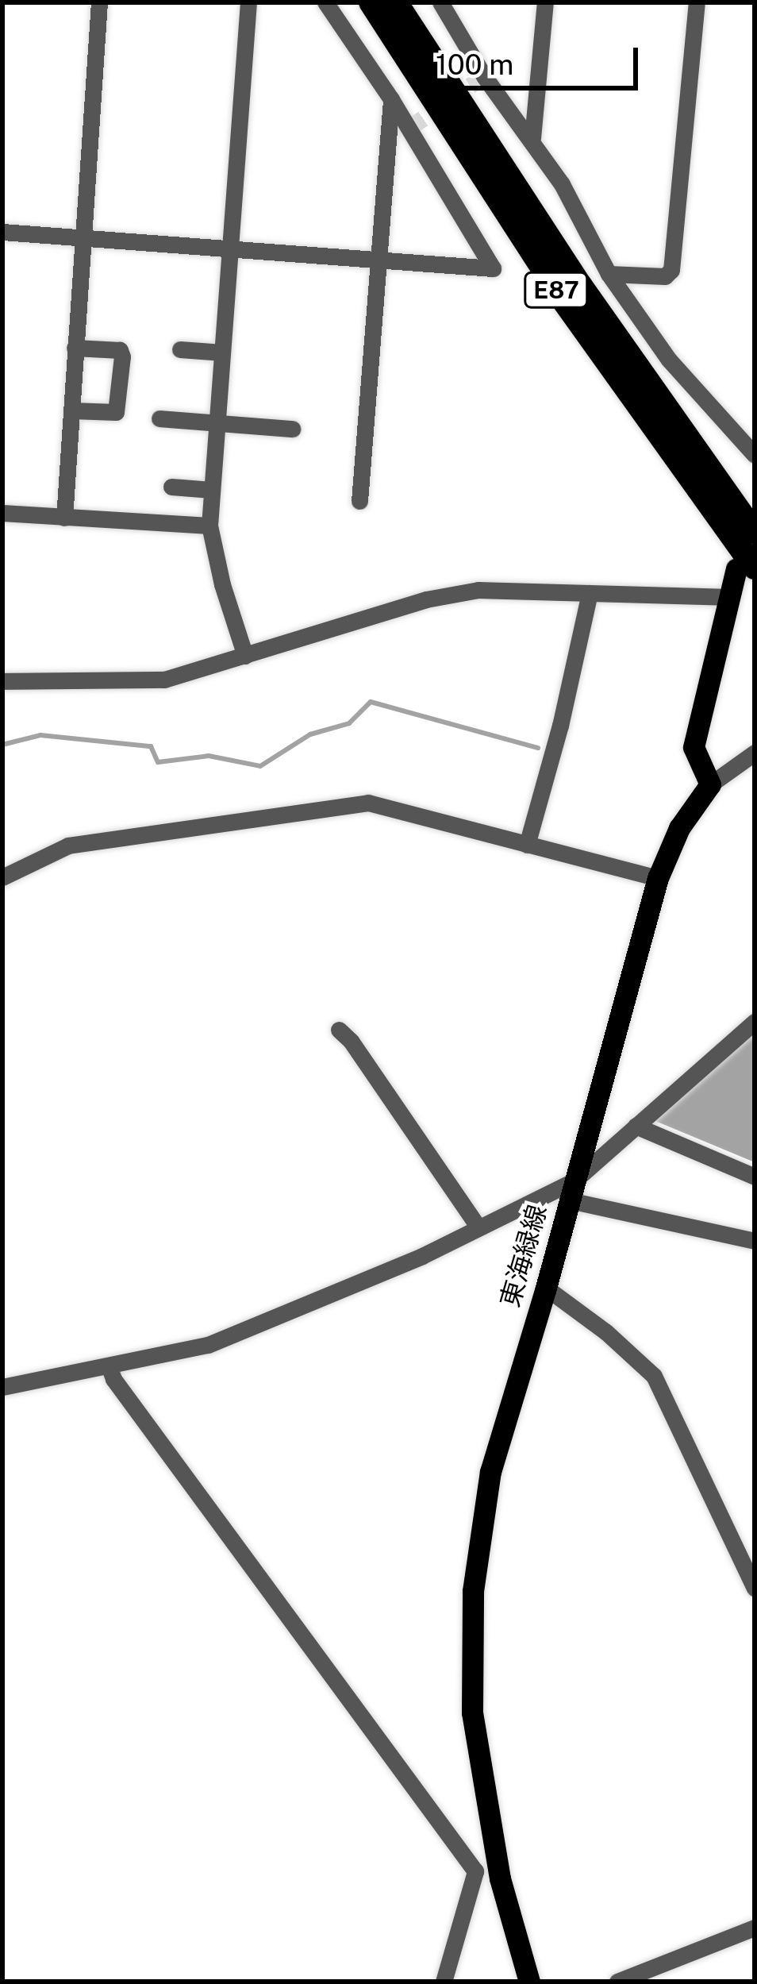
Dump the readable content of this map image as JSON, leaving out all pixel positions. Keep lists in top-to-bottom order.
{
  "streets": {
    "highway": ["E87"],
    "main road": ["東海緑線"]
  },
  "scale_bar": "100 m"
}
